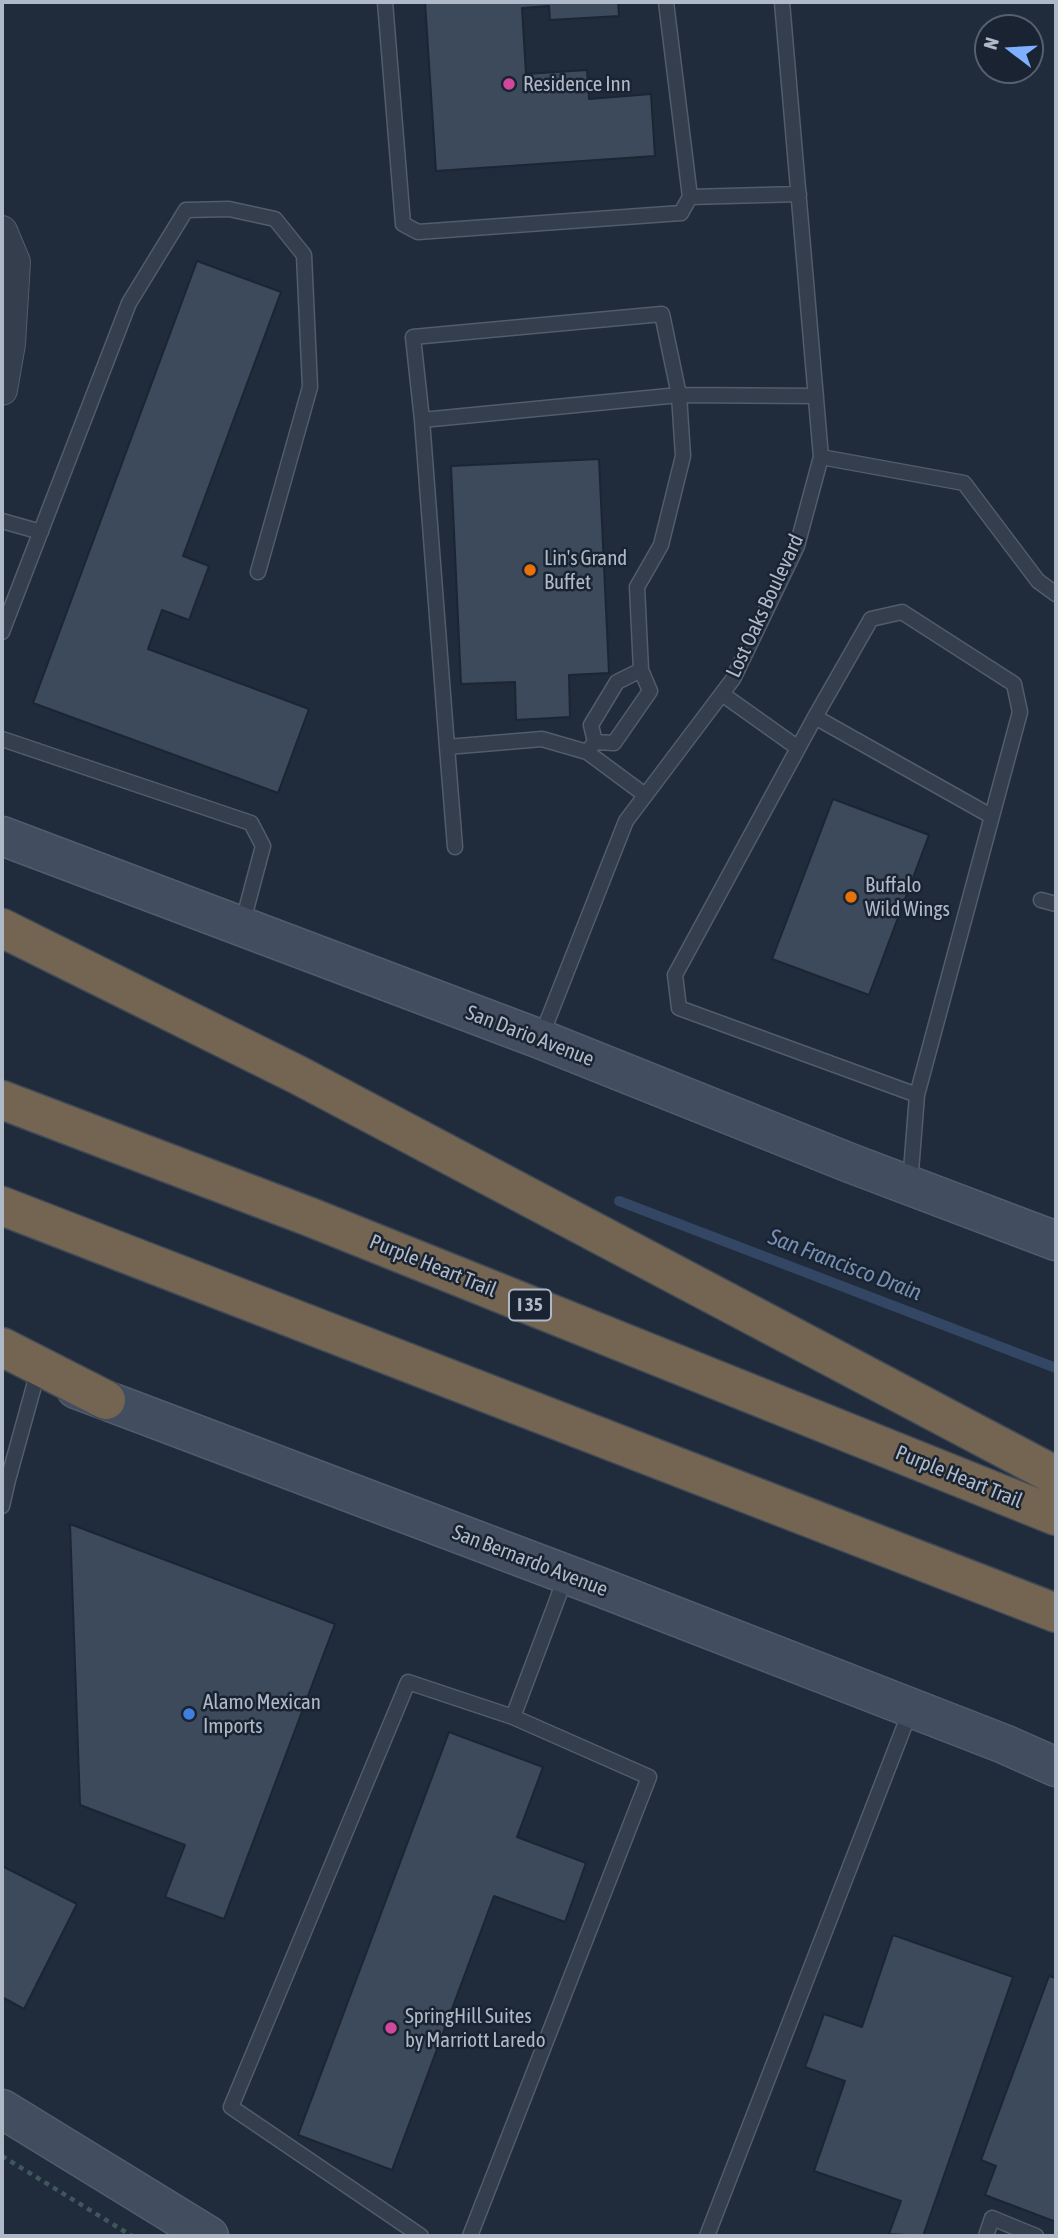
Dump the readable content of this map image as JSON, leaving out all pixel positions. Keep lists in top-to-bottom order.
{
  "streets": {
    "highway": ["Purple Heart Trail", "I 35"],
    "main road": ["San Dario Avenue", "San Bernardo Avenue"],
    "lane": ["Lost Oaks Boulevard"]
  },
  "crossings": [
    ["Lost Oaks Boulevard", "San Dario Avenue"]
  ],
  "water": ["San Francisco Drain"],
  "places": [
    "Residence Inn",
    "Lin's Grand Buffet",
    "Buffalo Wild Wings",
    "Alamo Mexican Imports",
    "SpringHill Suites by Marriott Laredo"
  ],
  "north": "left"
}
